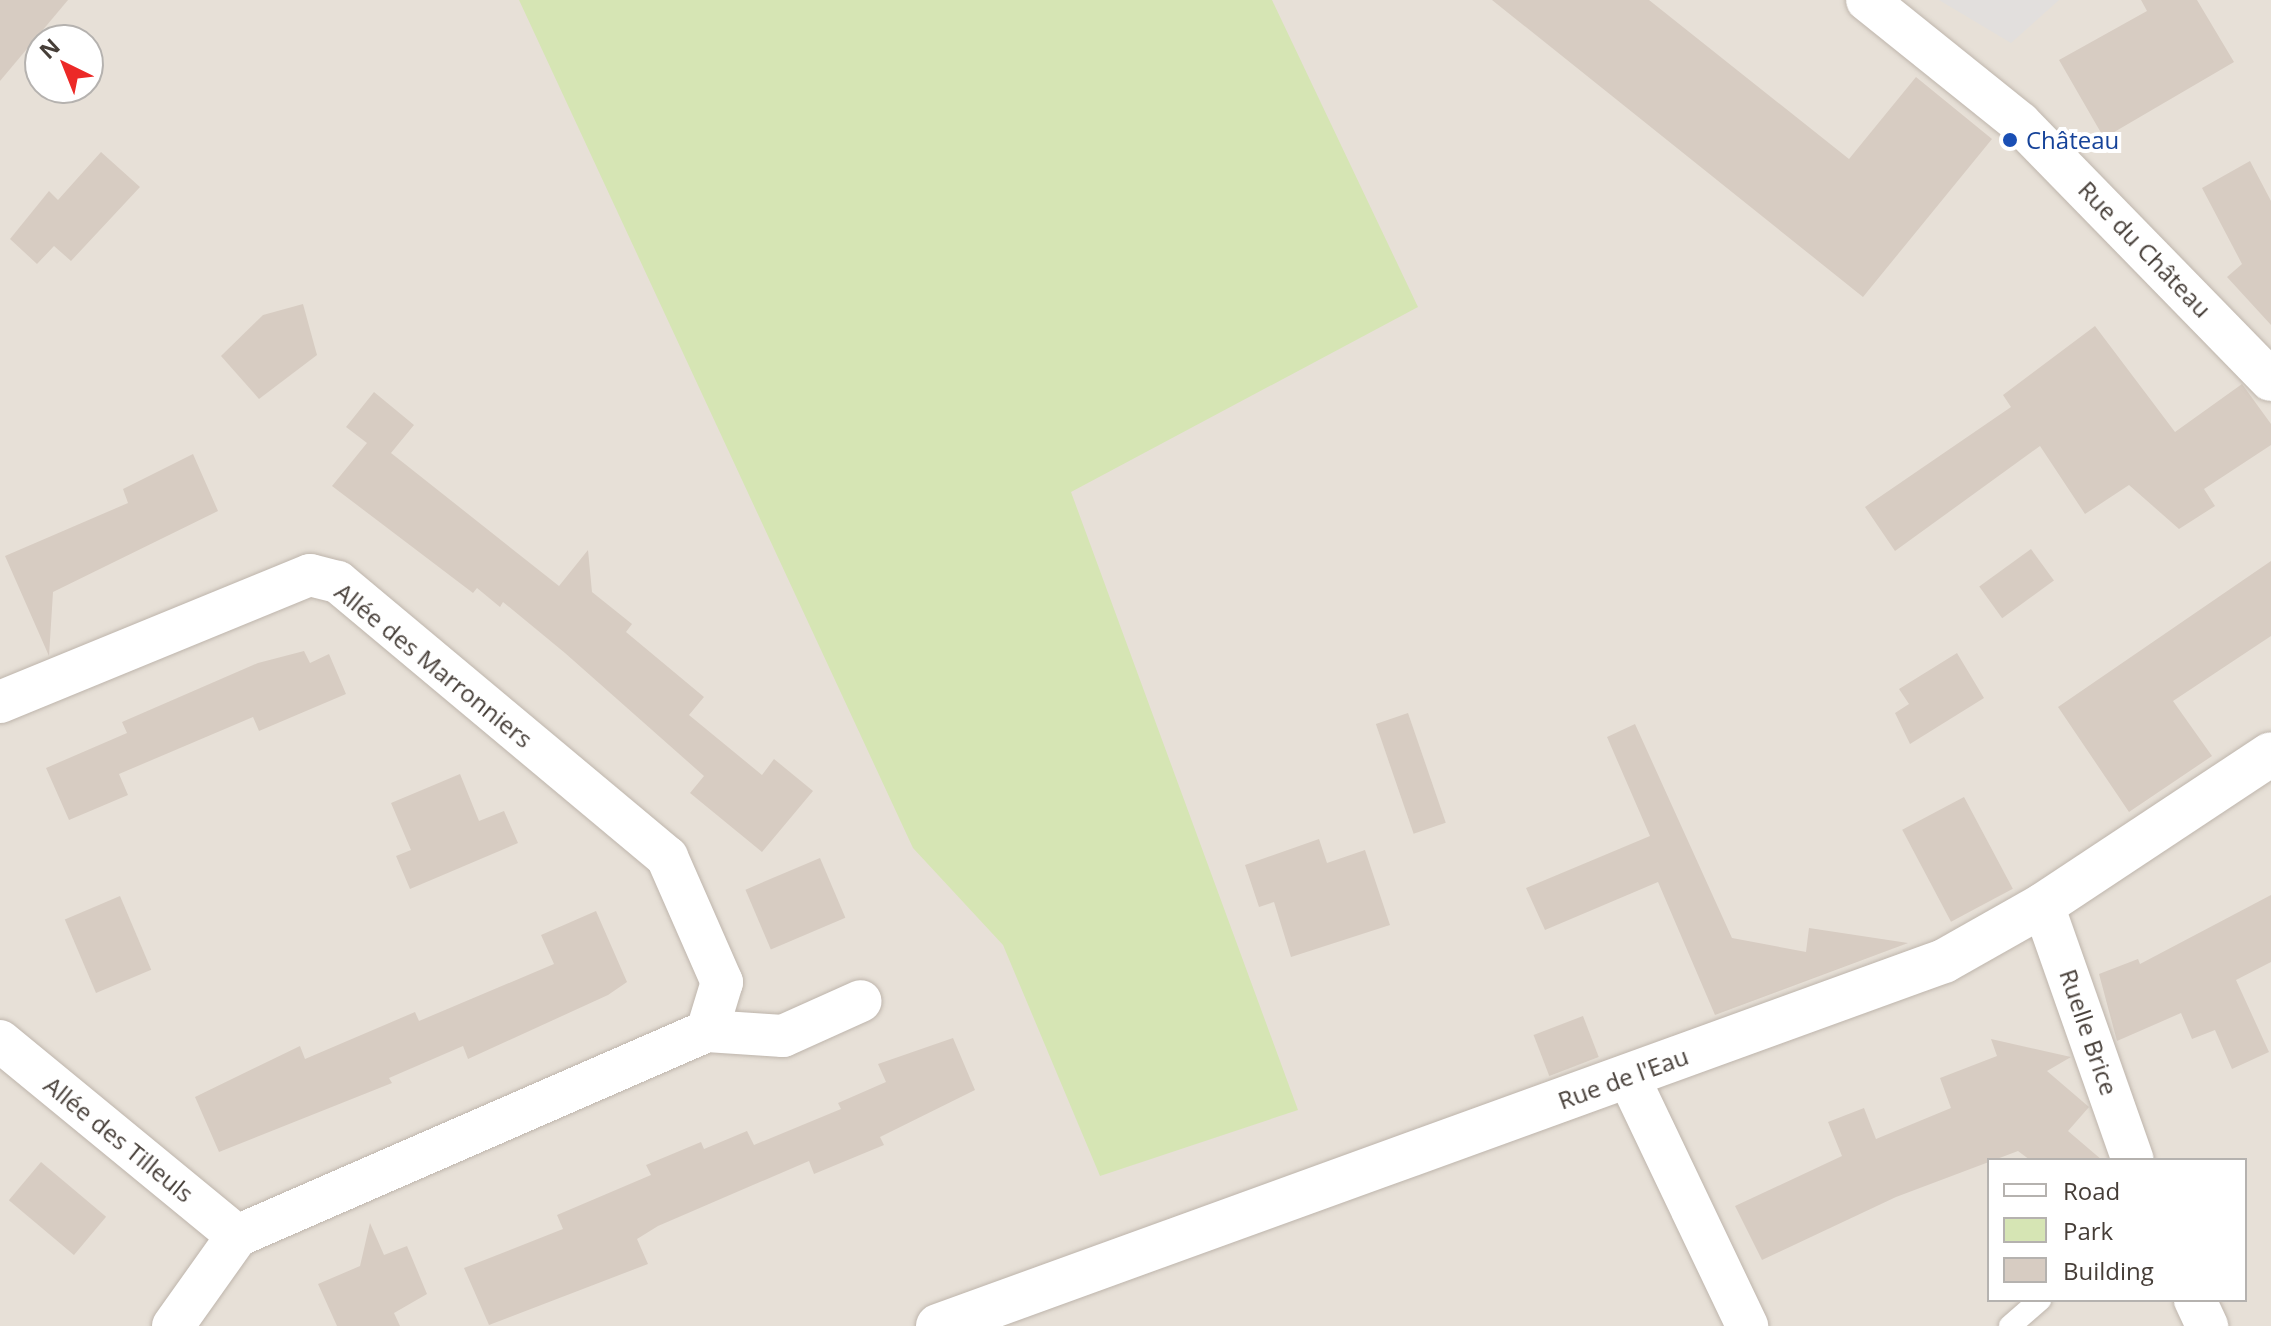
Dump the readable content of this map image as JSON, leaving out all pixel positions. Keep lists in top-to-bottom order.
{
  "streets": {
    "street": [
      "Rue du Château",
      "Allée des Marronniers",
      "Ruelle Brice",
      "Rue de l'Eau",
      "Allée des Tilleuls"
    ]
  },
  "crossings": [
    ["Ruelle Brice", "Rue de l'Eau"]
  ],
  "places": ["Château"],
  "legend": ["Road", "Park", "Building"],
  "north": "top left"
}
